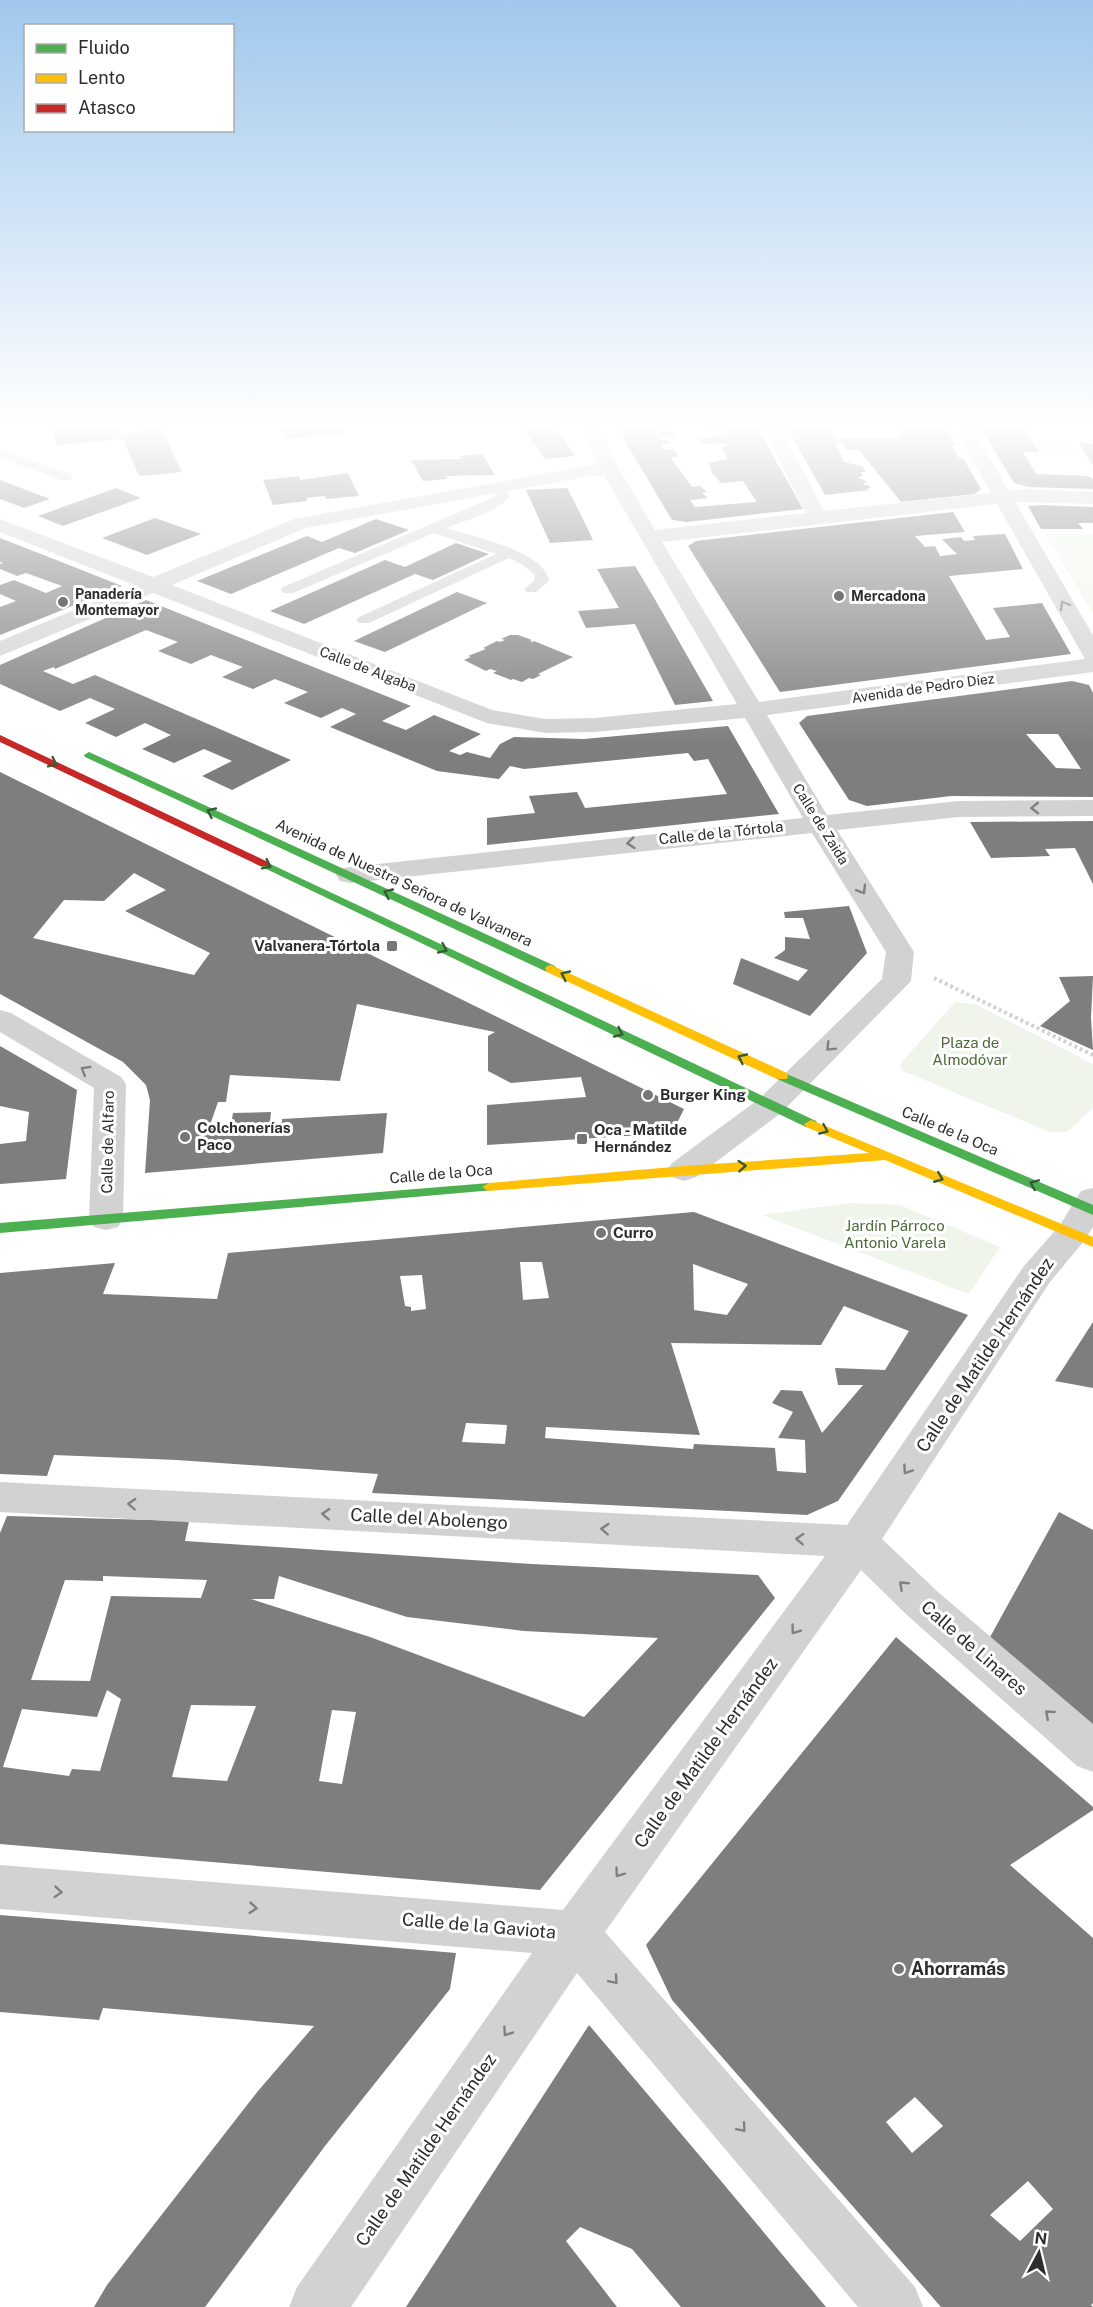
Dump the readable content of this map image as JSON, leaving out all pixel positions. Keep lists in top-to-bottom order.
{
  "streets": {
    "main road": ["Avenida de Nuestra Señora de Valvanera", "Calle de la Oca"],
    "street": [
      "Calle de Algaba",
      "Avenida de Pedro Díez",
      "Calle de Zaida",
      "Calle de la Tórtola",
      "Calle de Alfaro",
      "Calle de Matilde Hernández",
      "Calle del Abolengo",
      "Calle de Linares",
      "Calle de la Gaviota"
    ]
  },
  "crossings": [
    ["Calle de Algaba", "Avenida de Pedro Díez"],
    ["Calle de Algaba", "Calle de Zaida"],
    ["Avenida de Pedro Díez", "Calle de Zaida"],
    ["Calle de Zaida", "Calle de la Tórtola"],
    ["Calle de la Tórtola", "Avenida de Nuestra Señora de Valvanera"],
    ["Avenida de Nuestra Señora de Valvanera", "Calle de la Oca"],
    ["Calle de la Oca", "Calle de Alfaro"],
    ["Calle de la Oca", "Calle de Matilde Hernández"],
    ["Calle de Matilde Hernández", "Calle del Abolengo"],
    ["Calle de Matilde Hernández", "Calle de Linares"],
    ["Calle de Matilde Hernández", "Calle de la Gaviota"],
    ["Calle del Abolengo", "Calle de Linares"]
  ],
  "one_way": [
    "Calle de la Tórtola",
    "Calle de Alfaro",
    "Calle de Matilde Hernández",
    "Calle del Abolengo",
    "Calle de Linares",
    "Calle de la Gaviota"
  ],
  "parks": ["Plaza de Almodóvar", "Jardín Párroco Antonio Varela"],
  "places": {
    "other": [
      "Mercadona",
      "Panadería Montemayor",
      "Burger King",
      "Colchonerías Paco",
      "Curro",
      "Ahorramás"
    ],
    "transit": ["Valvanera-Tórtola", "Oca - Matilde Hernández"]
  },
  "legend": ["Fluido", "Lento", "Atasco"],
  "north": "top"
}
